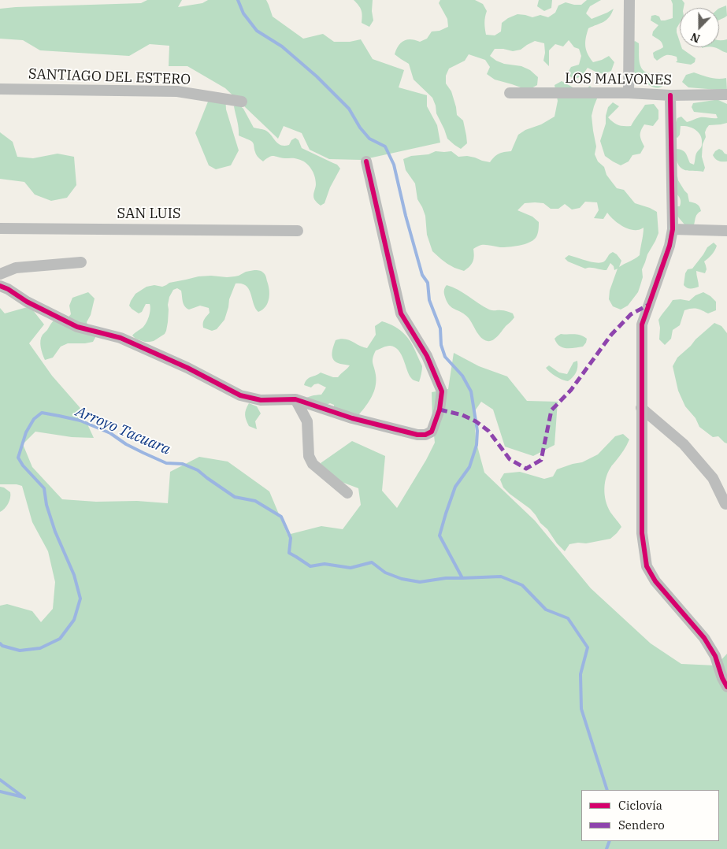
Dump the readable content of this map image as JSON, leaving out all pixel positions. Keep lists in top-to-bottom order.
{
  "streets": {
    "street": ["SANTIAGO DEL ESTERO", "LOS MALVONES", "SAN LUIS"]
  },
  "water": ["Arroyo Tacuara"],
  "legend": ["Ciclovía", "Sendero"],
  "north": "bottom"
}
